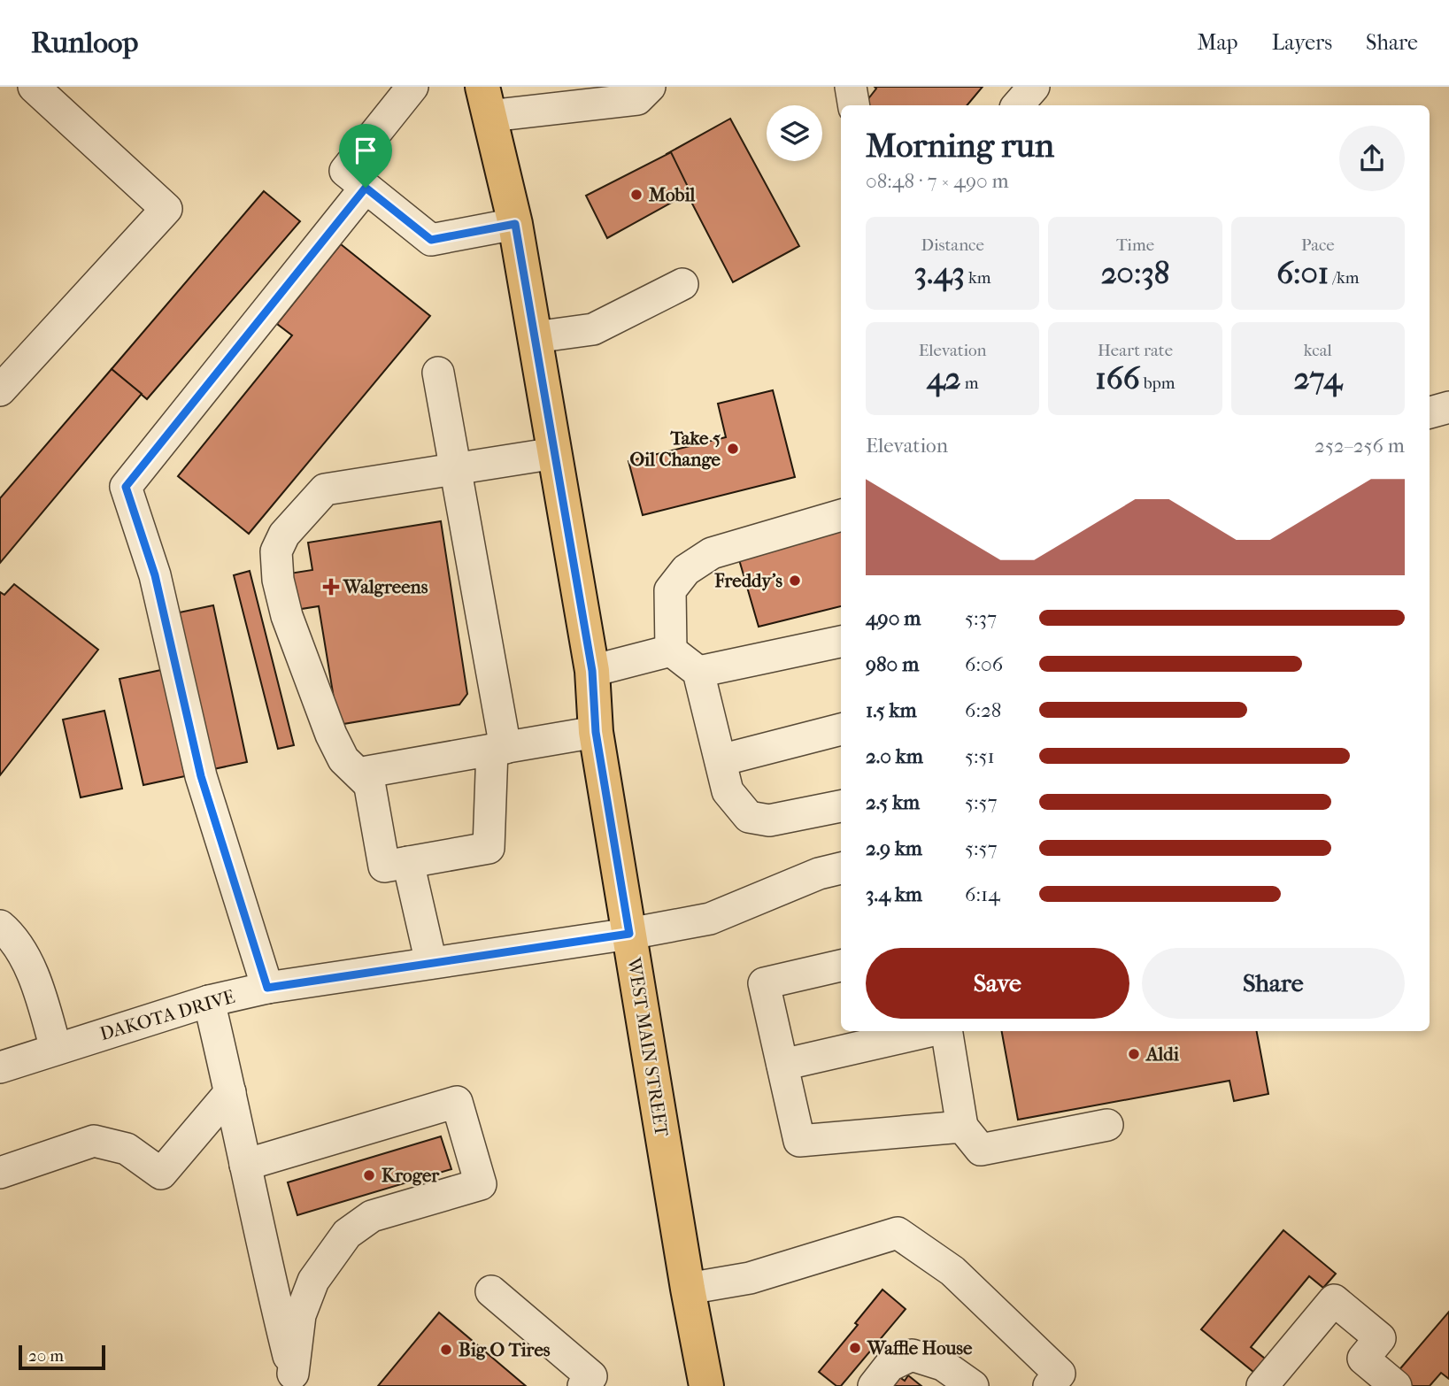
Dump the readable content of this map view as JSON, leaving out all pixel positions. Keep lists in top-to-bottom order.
{
  "streets": {
    "main road": ["WEST MAIN STREET"],
    "street": ["DAKOTA DRIVE"]
  },
  "crossings": [
    ["DAKOTA DRIVE", "WEST MAIN STREET"]
  ],
  "places": {
    "other": [
      "Mobil",
      "Take 5 Oil Change",
      "Freddy's",
      "Aldi",
      "Kroger",
      "Waffle House",
      "Big O Tires"
    ],
    "health": ["Walgreens"]
  },
  "scale_bar": "20 m",
  "page": {
    "header": "Runloop",
    "nav": ["Map", "Layers", "Share"],
    "heading": ["Morning run", "08:48 · 7 × 490 m"],
    "stats": [
      ["Distance", "3.43 km"],
      ["Time", "20:38"],
      ["Pace", "6:01 /km"],
      ["Elevation", "42 m"],
      ["Heart rate", "166 bpm"],
      ["kcal", "274"]
    ],
    "chart": ["Elevation", "252–256 m"],
    "list": [
      {
        "name": "490 m",
        "note": "5:37"
      },
      {
        "name": "980 m",
        "note": "6:06"
      },
      {
        "name": "1.5 km",
        "note": "6:28"
      },
      {
        "name": "2.0 km",
        "note": "5:51"
      },
      {
        "name": "2.5 km",
        "note": "5:57"
      },
      {
        "name": "2.9 km",
        "note": "5:57"
      },
      {
        "name": "3.4 km",
        "note": "6:14"
      }
    ],
    "buttons": ["Save", "Share"],
    "scale": "20 m"
  }
}
